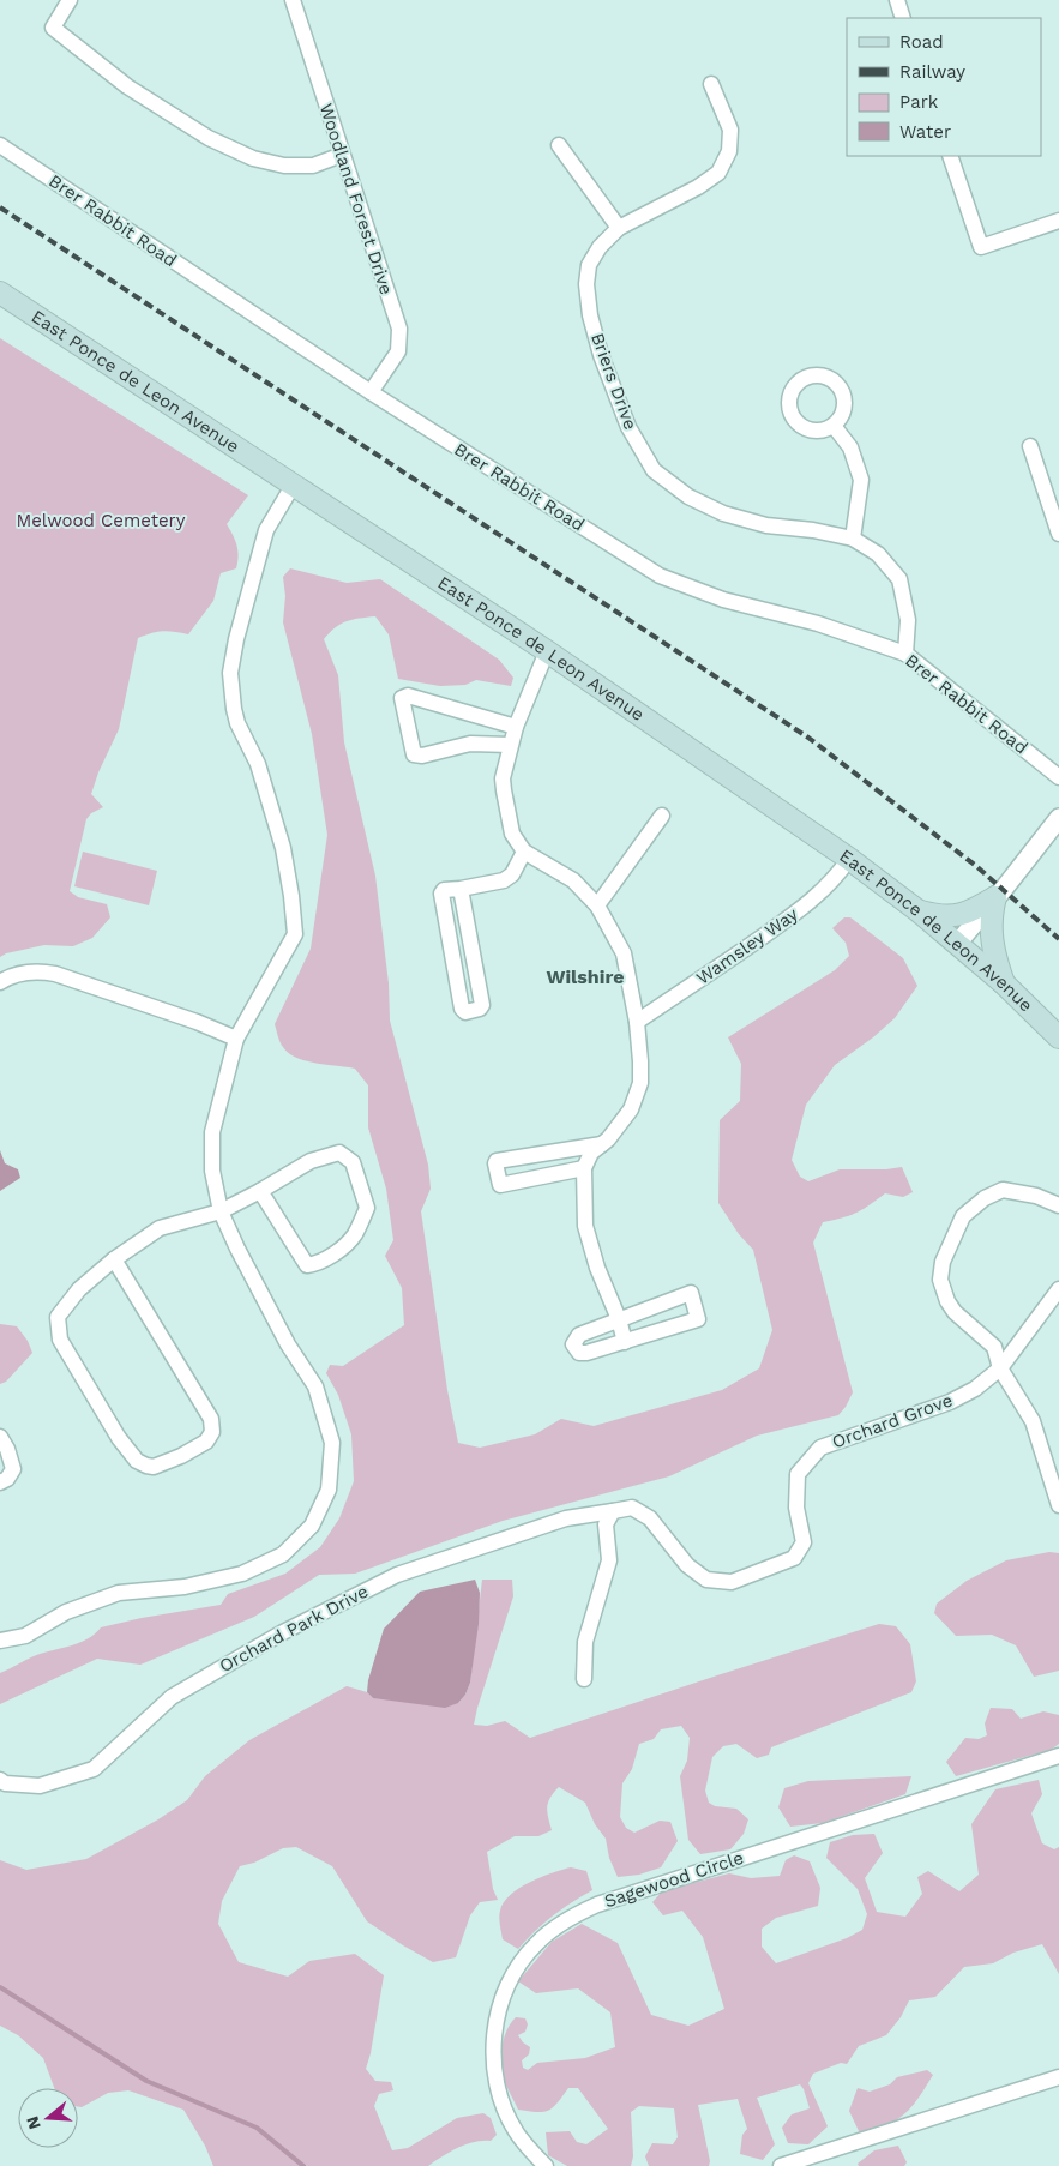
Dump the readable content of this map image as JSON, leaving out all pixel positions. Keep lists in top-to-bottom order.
{
  "streets": {
    "main road": ["East Ponce de Leon Avenue"],
    "street": [
      "Woodland Forest Drive",
      "Brer Rabbit Road",
      "Briers Drive",
      "Wamsley Way",
      "Orchard Grove",
      "Orchard Park Drive",
      "Sagewood Circle"
    ]
  },
  "crossings": [
    ["Woodland Forest Drive", "Brer Rabbit Road"],
    ["Brer Rabbit Road", "Briers Drive"],
    ["East Ponce de Leon Avenue", "Wamsley Way"],
    ["Orchard Grove", "Orchard Park Drive"]
  ],
  "districts": ["Wilshire"],
  "parks": ["Melwood Cemetery"],
  "legend": [
    "Road",
    "Railway",
    "Park",
    "Water"
  ],
  "north": "left"
}
